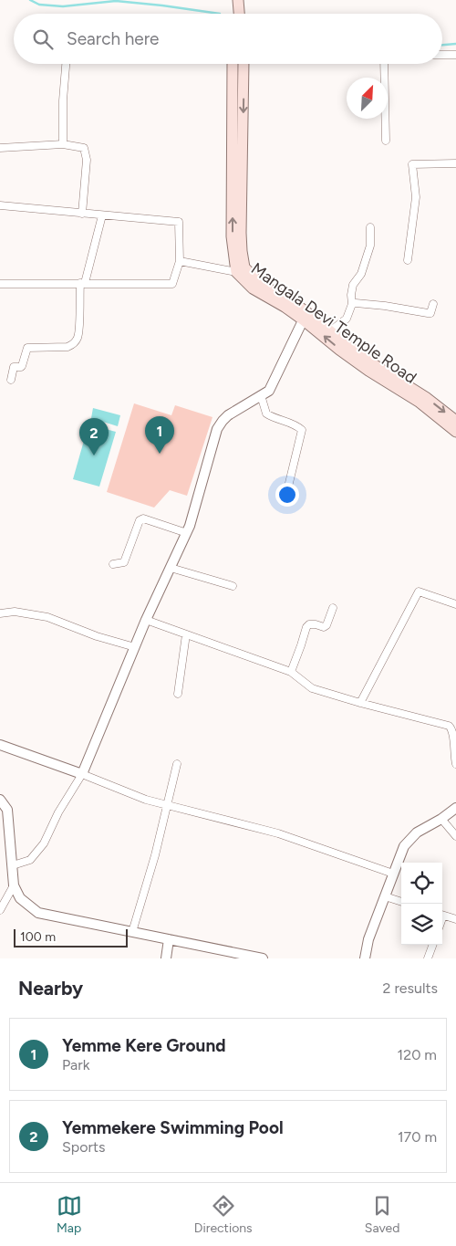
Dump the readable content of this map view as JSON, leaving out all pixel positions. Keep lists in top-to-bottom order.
{
  "streets": {
    "main road": ["Mangala Devi Temple Road"]
  },
  "scale_bar": "100 m",
  "north": "top right",
  "page": {
    "search": "Search here",
    "pins": ["1", "2"],
    "scale": "100 m",
    "heading": ["Nearby", "2 results"],
    "list": [
      {
        "mark": "1",
        "name": "Yemme Kere Ground",
        "note": "Park",
        "value": "120 m"
      },
      {
        "mark": "2",
        "name": "Yemmekere Swimming Pool",
        "note": "Sports",
        "value": "170 m"
      }
    ],
    "nav": ["Map", "Directions", "Saved"]
  }
}
